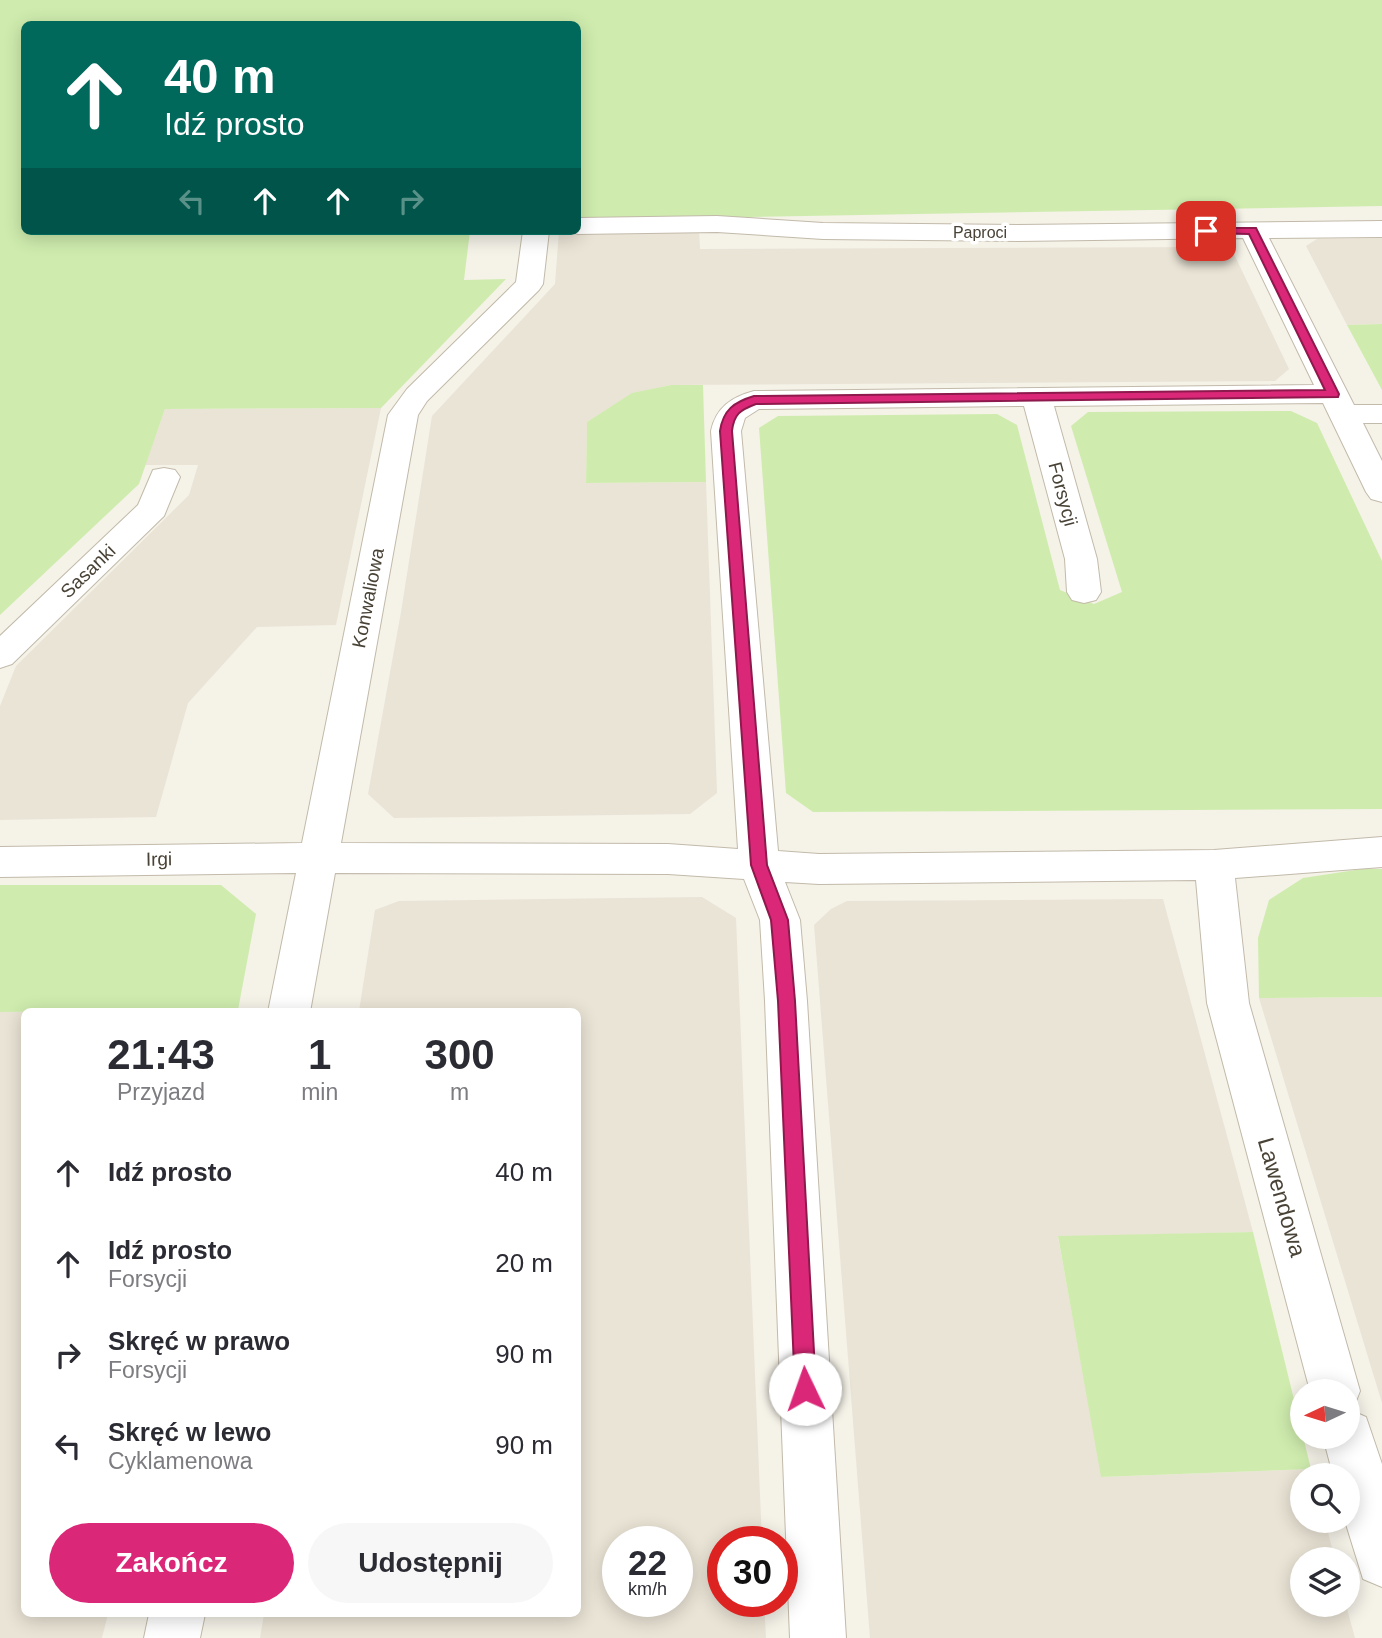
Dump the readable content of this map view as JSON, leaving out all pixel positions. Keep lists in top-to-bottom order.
{
  "streets": {
    "street": [
      "Paproci",
      "Forsycji",
      "Sasanki",
      "Konwaliowa",
      "Irgi",
      "Lawendowa"
    ]
  },
  "crossings": [
    ["Konwaliowa", "Irgi"],
    ["Irgi", "Lawendowa"]
  ],
  "north": "left",
  "page": {
    "turn": ["40 m", "Idź prosto"],
    "eta": [
      "21:43",
      "Przyjazd",
      "1",
      "min",
      "300",
      "m"
    ],
    "list": [
      {
        "name": "Idź prosto",
        "value": "40 m"
      },
      {
        "name": "Idź prosto",
        "note": "Forsycji",
        "value": "20 m"
      },
      {
        "name": "Skręć w prawo",
        "note": "Forsycji",
        "value": "90 m"
      },
      {
        "name": "Skręć w lewo",
        "note": "Cyklamenowa",
        "value": "90 m"
      }
    ],
    "buttons": ["Zakończ", "Udostępnij"],
    "speed": "22 km/h",
    "limit": "30"
  }
}
